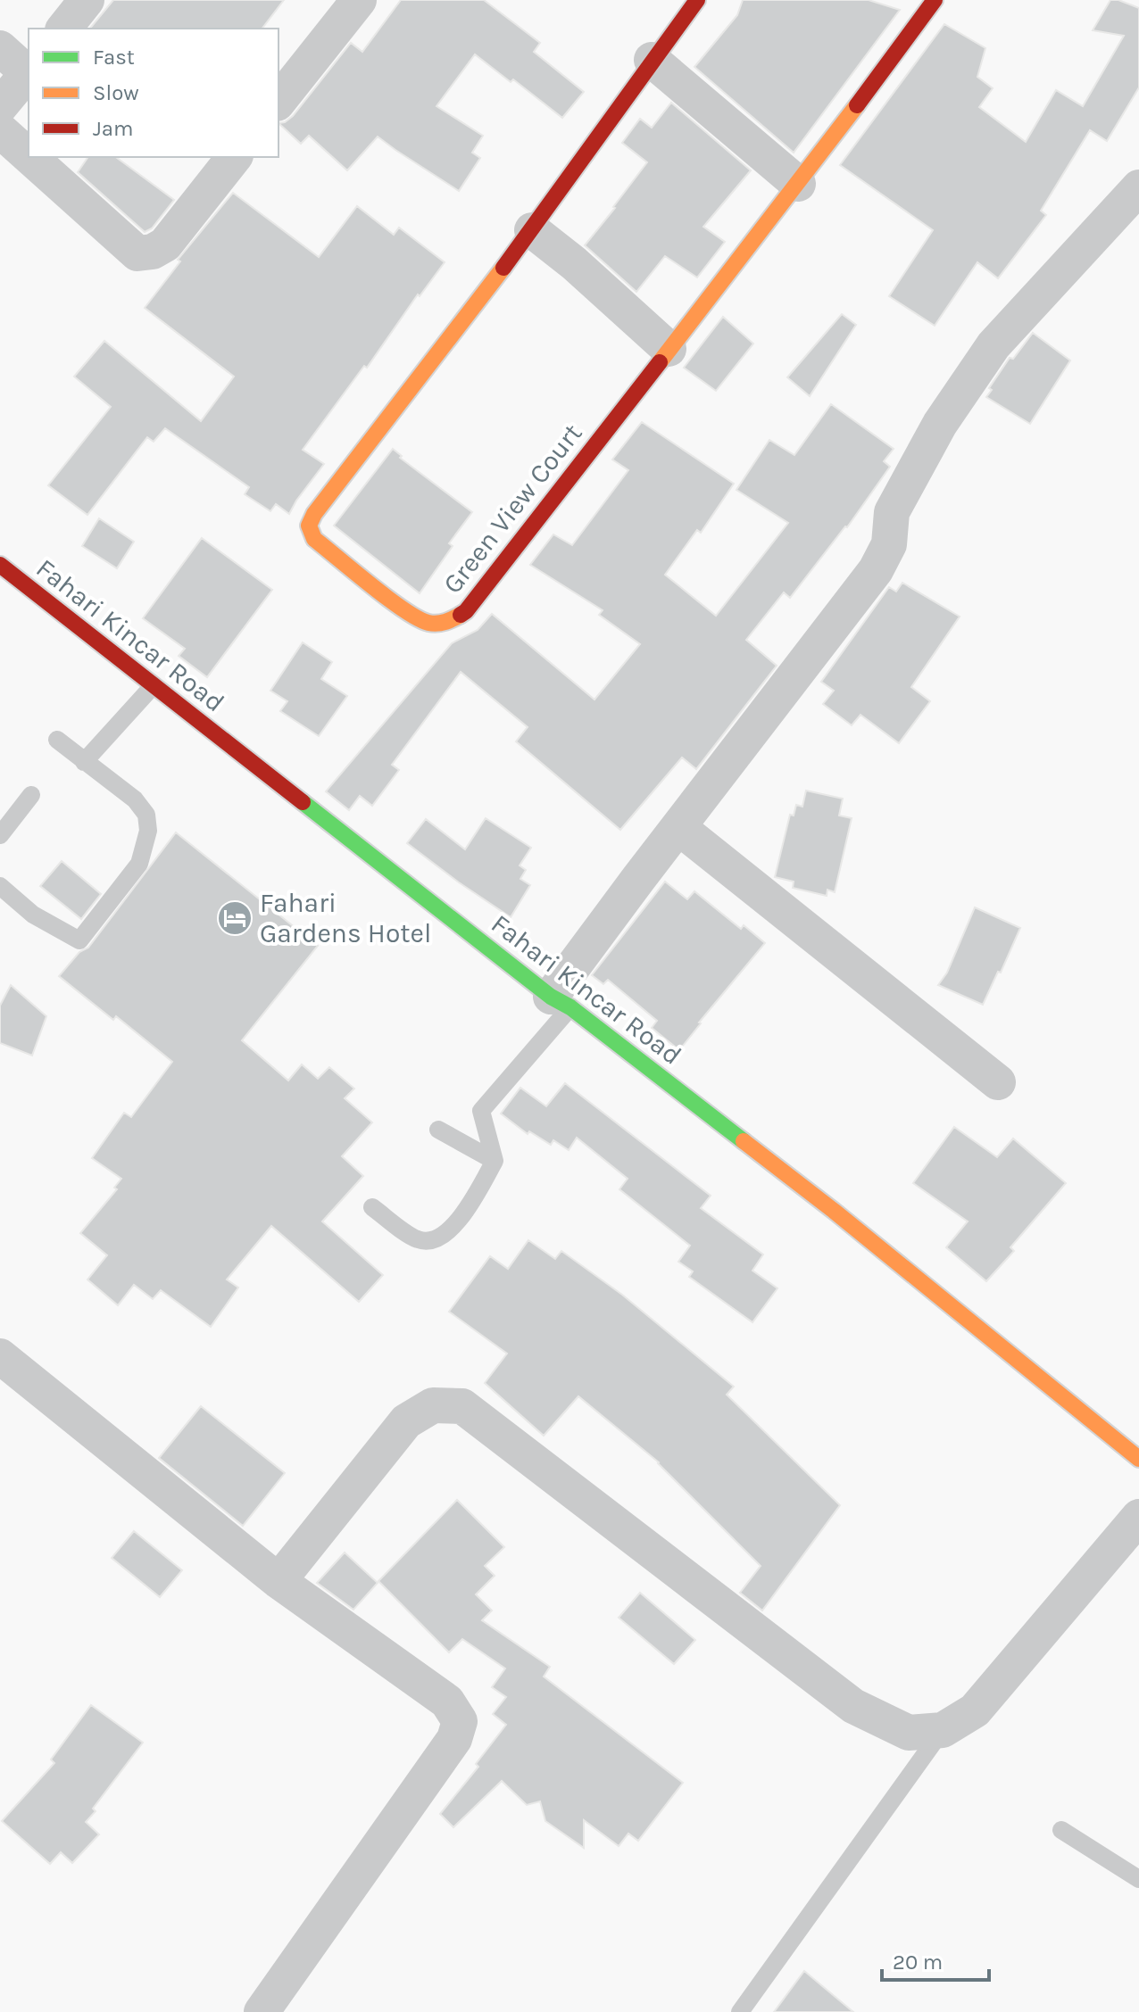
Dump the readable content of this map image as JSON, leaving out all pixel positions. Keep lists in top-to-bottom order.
{
  "streets": {
    "street": ["Green View Court", "Fahari Kincar Road"]
  },
  "places": {
    "hotel": ["Fahari Gardens Hotel"]
  },
  "legend": ["Fast", "Slow", "Jam"],
  "scale_bar": "20 m"
}
